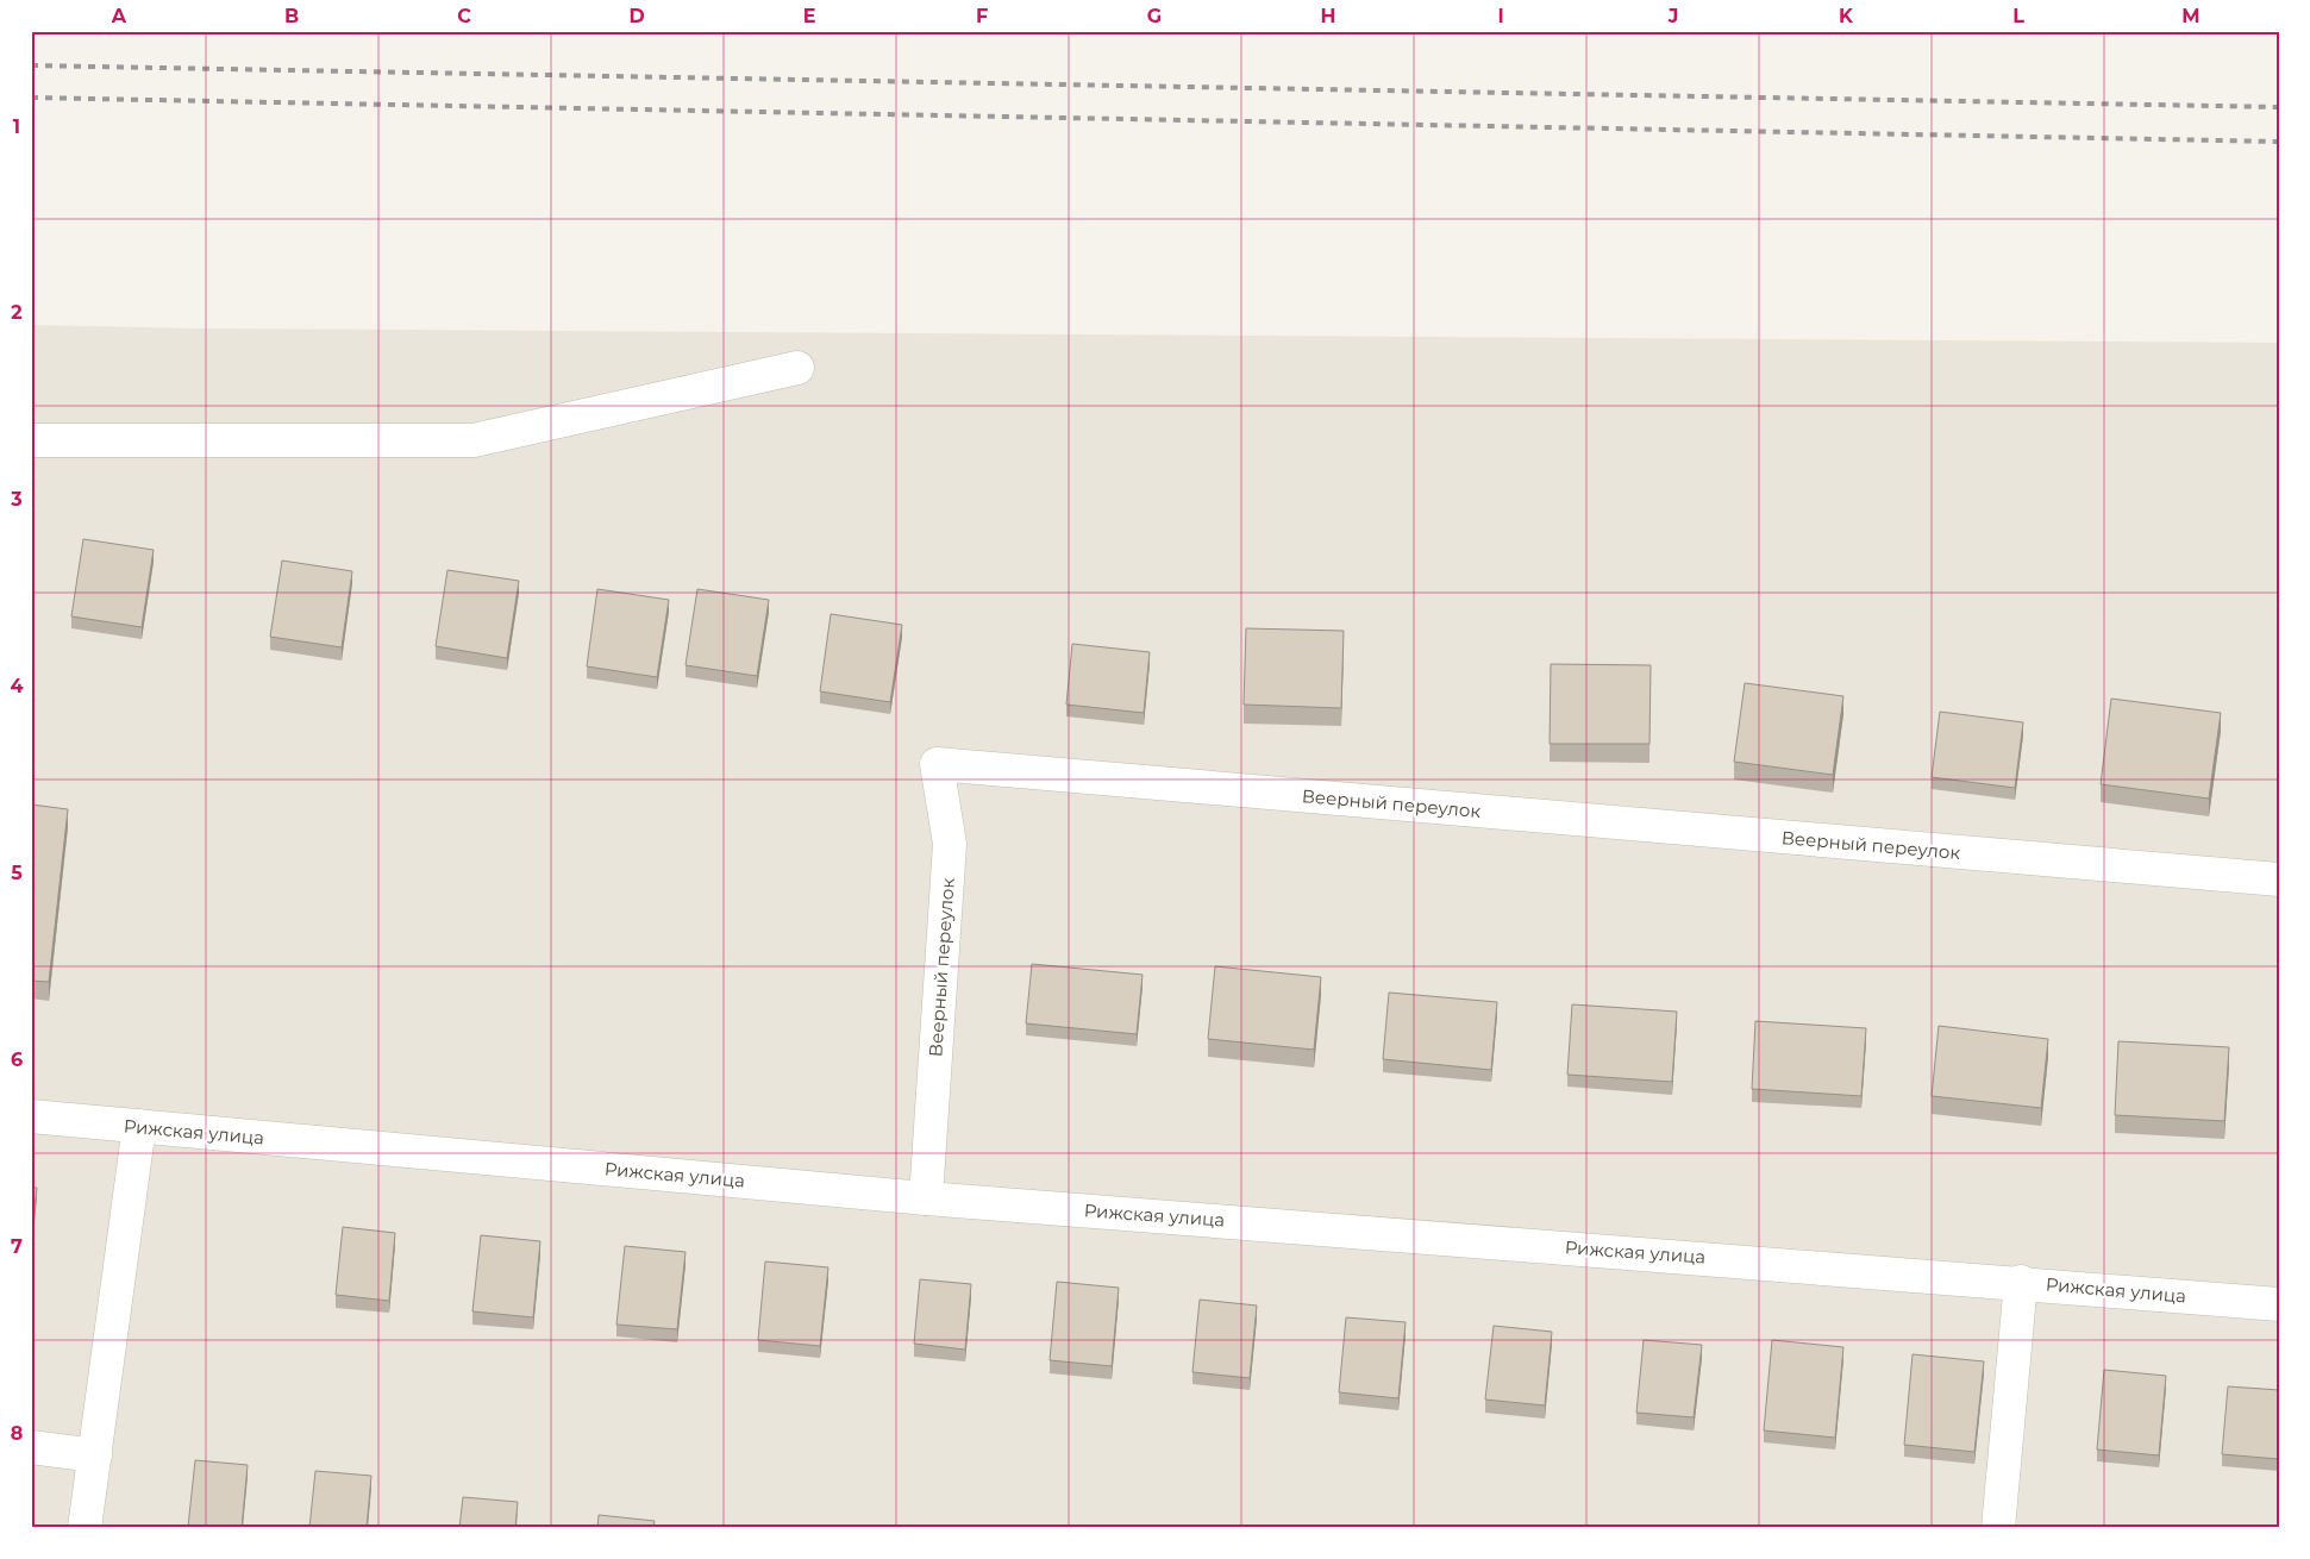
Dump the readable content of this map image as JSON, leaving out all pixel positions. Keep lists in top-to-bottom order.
{
  "streets": {
    "street": ["Веерный переулок", "Рижская улица"]
  },
  "crossings": [
    ["Веерный переулок", "Рижская улица"]
  ],
  "grid": {
    "columns": [
      "A",
      "B",
      "C",
      "D",
      "E",
      "F",
      "G",
      "H",
      "I",
      "J",
      "K",
      "L",
      "M"
    ],
    "rows": [
      "1",
      "2",
      "3",
      "4",
      "5",
      "6",
      "7",
      "8"
    ]
  }
}
